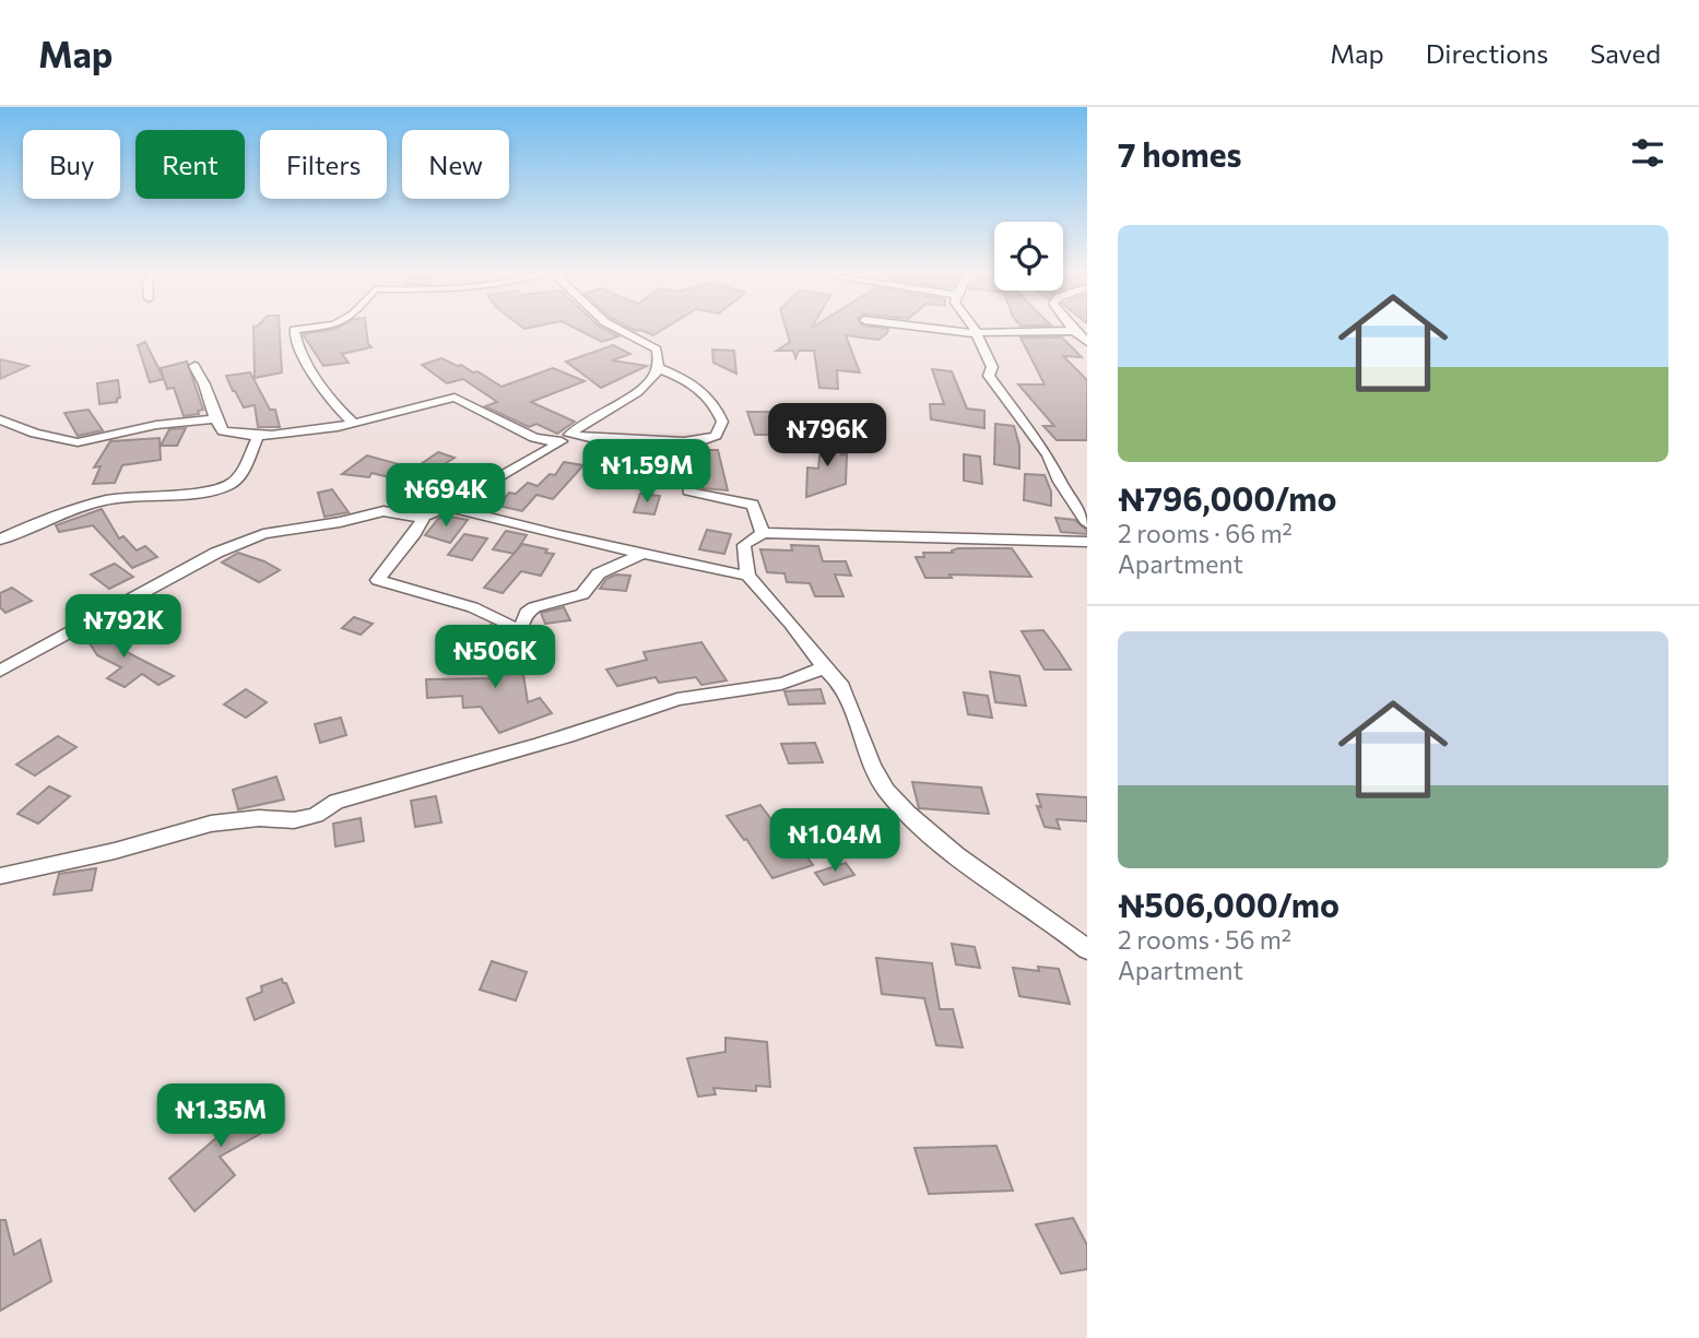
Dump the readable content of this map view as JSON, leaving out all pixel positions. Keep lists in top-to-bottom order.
{
  "page": {
    "header": "Map",
    "nav": ["Map", "Directions", "Saved"],
    "heading": "7 homes",
    "chip": [
      "Buy",
      "Rent",
      "Filters",
      "New"
    ],
    "list": [
      {
        "name": "₦796,000/mo",
        "note": "2 rooms · 66 m² · Apartment"
      },
      {
        "name": "₦506,000/mo",
        "note": "2 rooms · 56 m² · Apartment"
      }
    ],
    "price": [
      "₦796K",
      "₦1.59M",
      "₦694K",
      "₦792K",
      "₦506K",
      "₦1.04M",
      "₦1.35M"
    ]
  }
}
